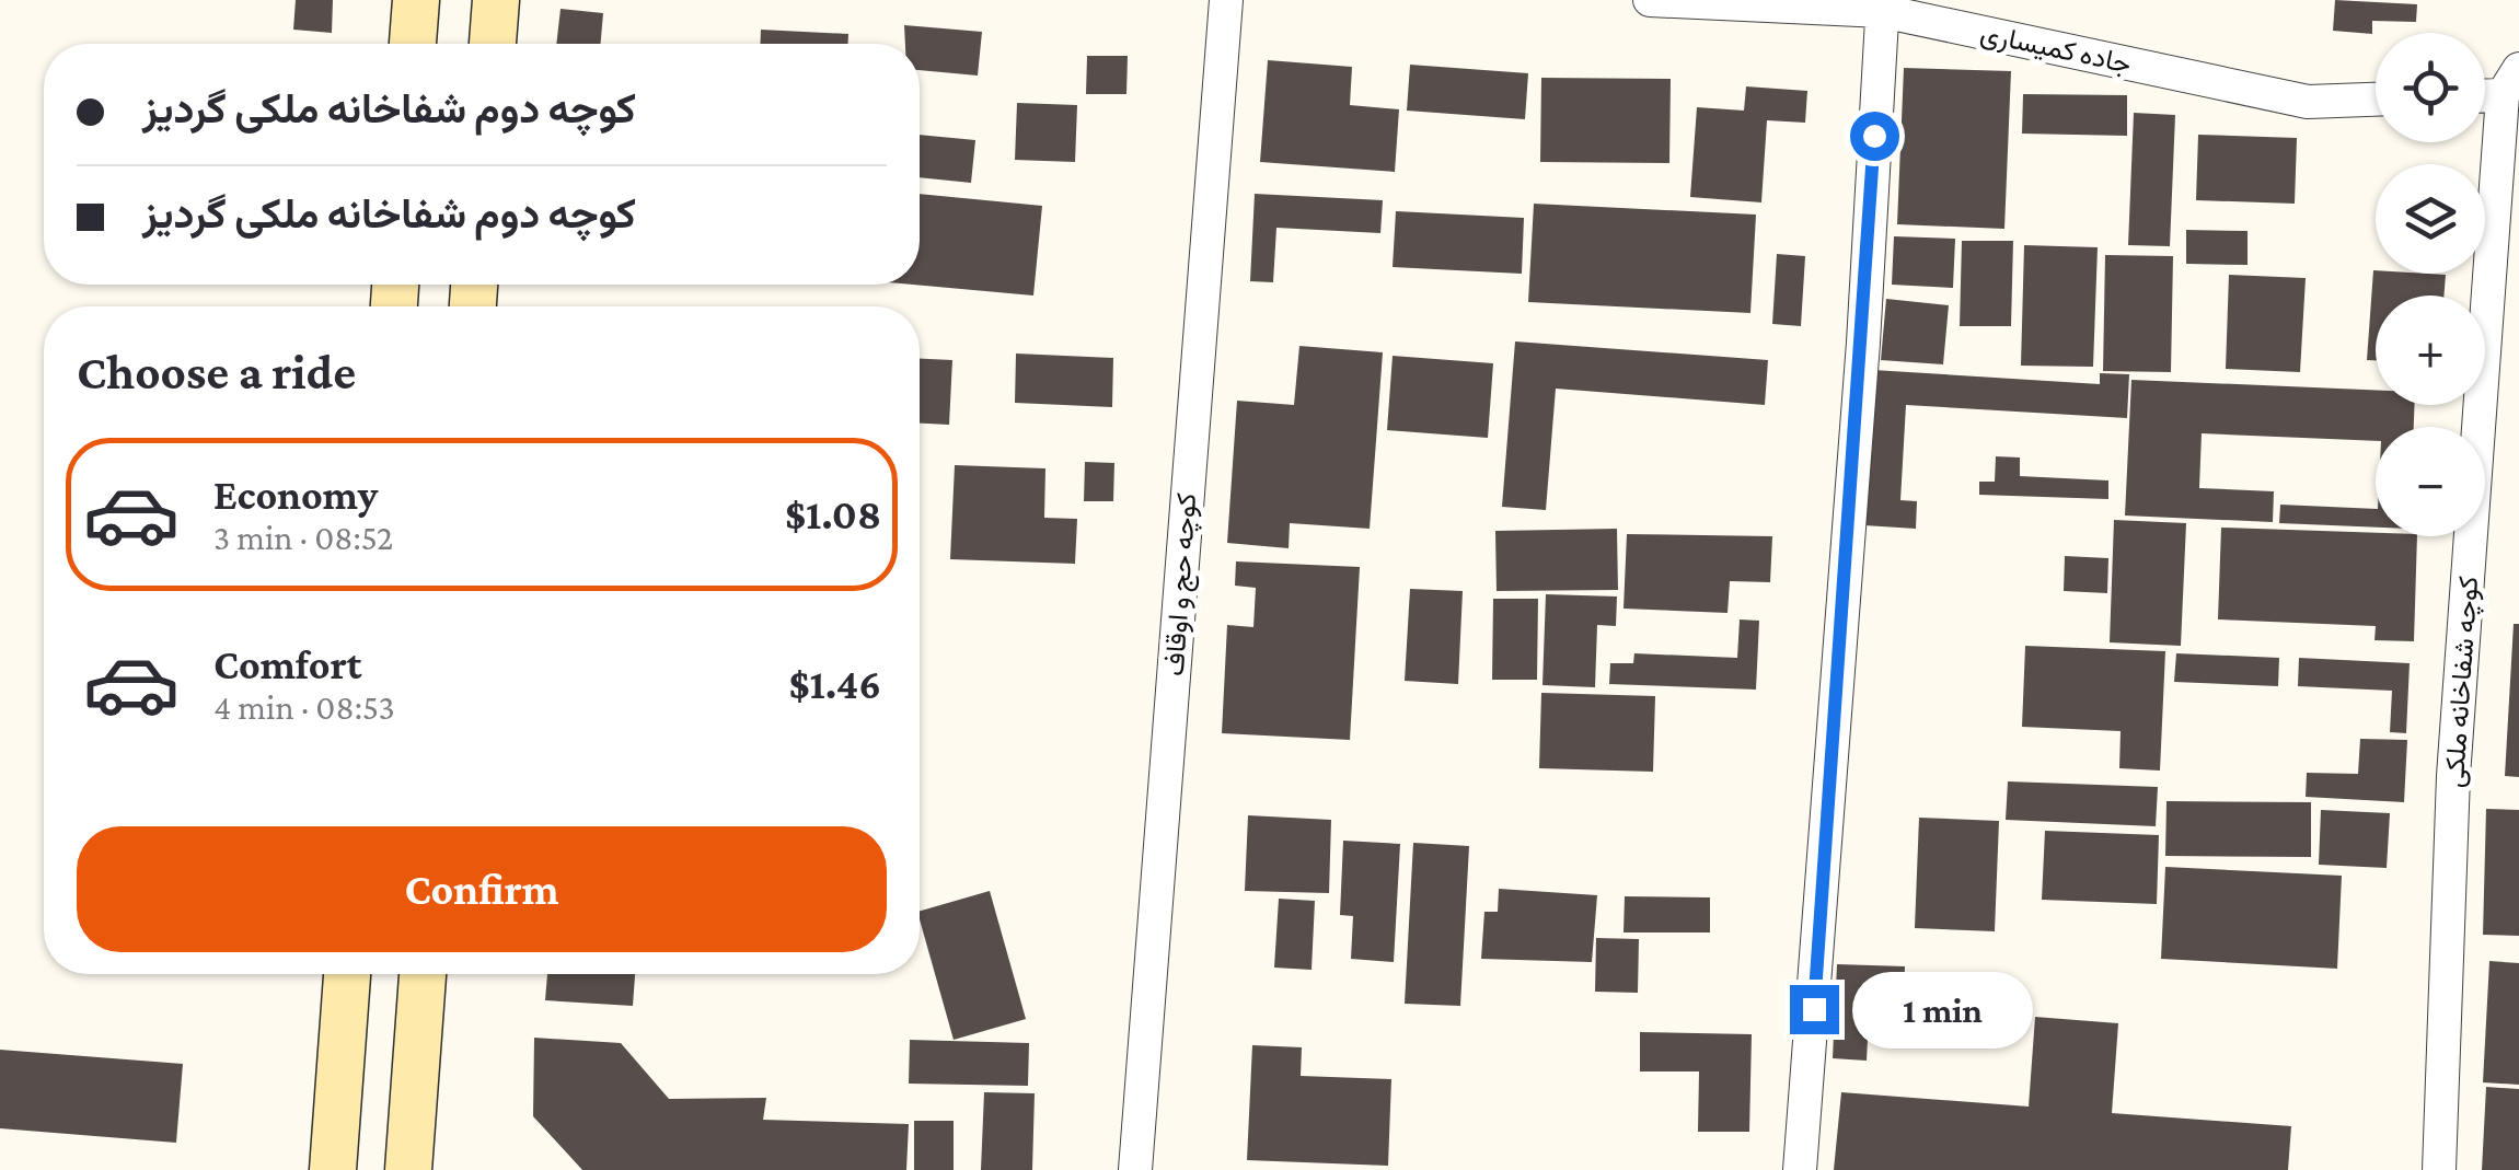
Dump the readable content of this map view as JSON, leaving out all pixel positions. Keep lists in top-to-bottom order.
{
  "streets": {
    "street": ["جاده کمیساری", "کوچه حج و اوقاف", "کوچه شفاخانه ملکی"]
  },
  "page": {
    "map_buttons": ["+", "−"],
    "banner": ["کوچه دوم شفاخانه ملکی گردیز", "کوچه دوم شفاخانه ملکی گردیز"],
    "heading": "Choose a ride",
    "list": [
      {
        "name": "Economy",
        "note": "3 min · 08:52",
        "value": "$1.08"
      },
      {
        "name": "Comfort",
        "note": "4 min · 08:53",
        "value": "$1.46"
      }
    ],
    "buttons": "Confirm",
    "bubble": "1 min"
  }
}
